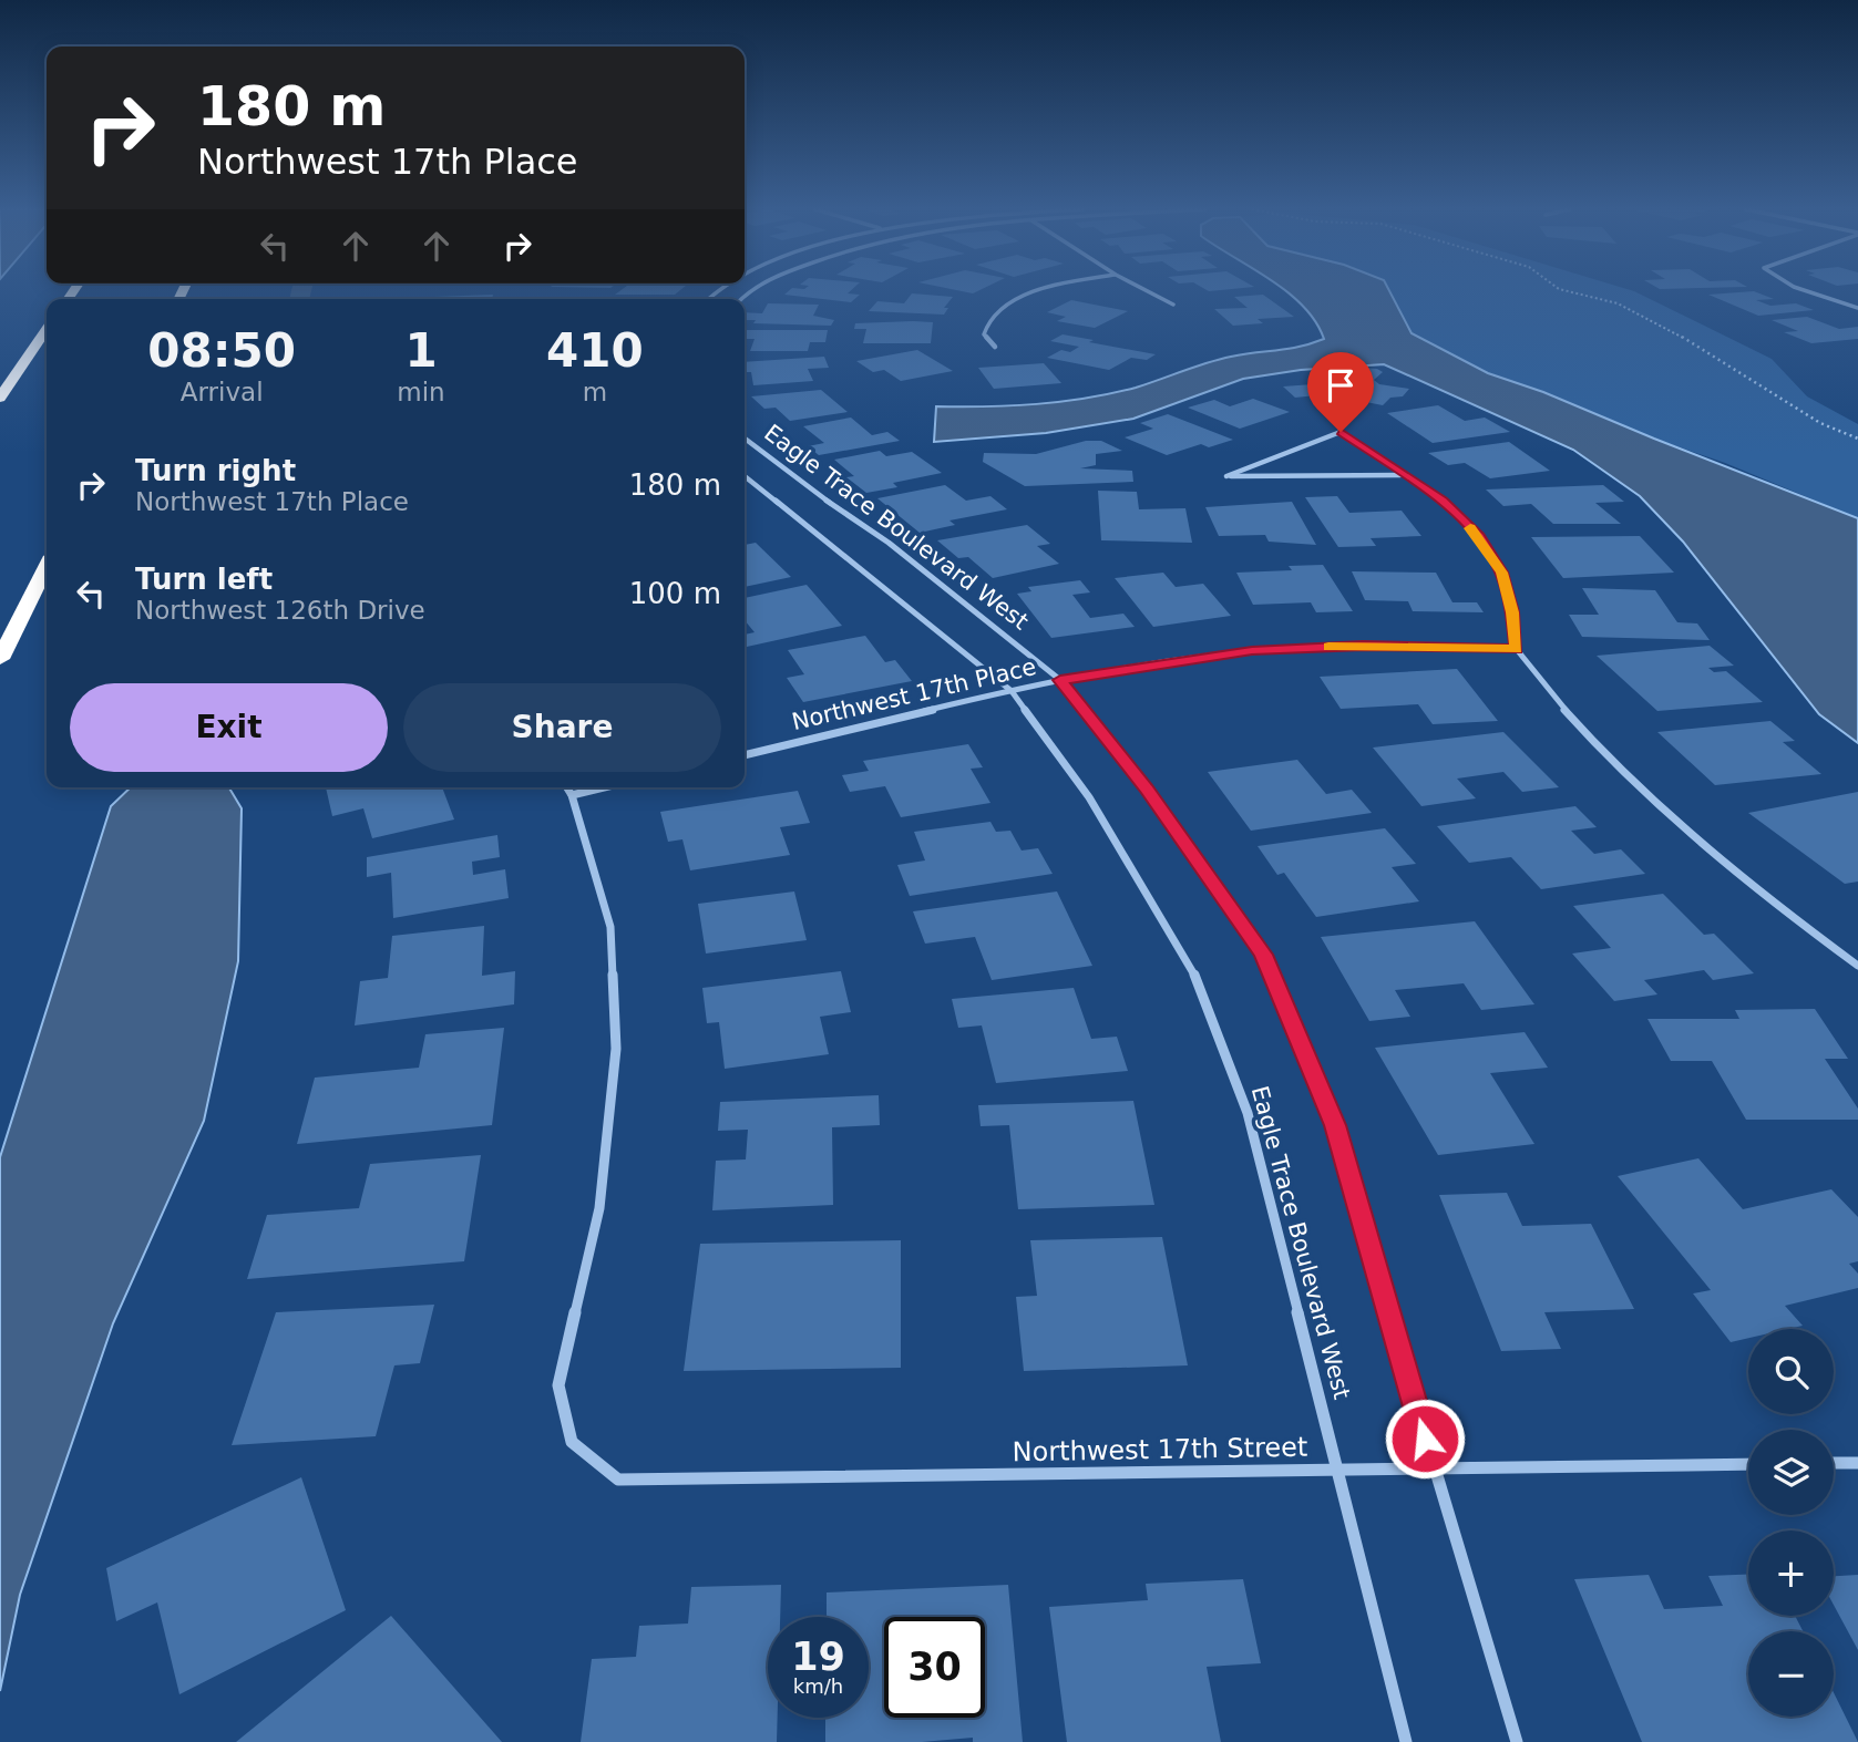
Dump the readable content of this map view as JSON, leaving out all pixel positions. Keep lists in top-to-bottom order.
{
  "streets": {
    "street": ["Eagle Trace Boulevard West", "Northwest 17th Place", "Northwest 17th Street"]
  },
  "crossings": [
    ["Eagle Trace Boulevard West", "Northwest 17th Place"],
    ["Eagle Trace Boulevard West", "Northwest 17th Street"]
  ],
  "page": {
    "turn": ["180 m", "Northwest 17th Place"],
    "eta": [
      "08:50",
      "Arrival",
      "1",
      "min",
      "410",
      "m"
    ],
    "list": [
      {
        "name": "Turn right",
        "note": "Northwest 17th Place",
        "value": "180 m"
      },
      {
        "name": "Turn left",
        "note": "Northwest 126th Drive",
        "value": "100 m"
      }
    ],
    "buttons": ["Exit", "Share"],
    "map_buttons": ["+", "−"],
    "speed": "19 km/h",
    "limit": "30"
  }
}
